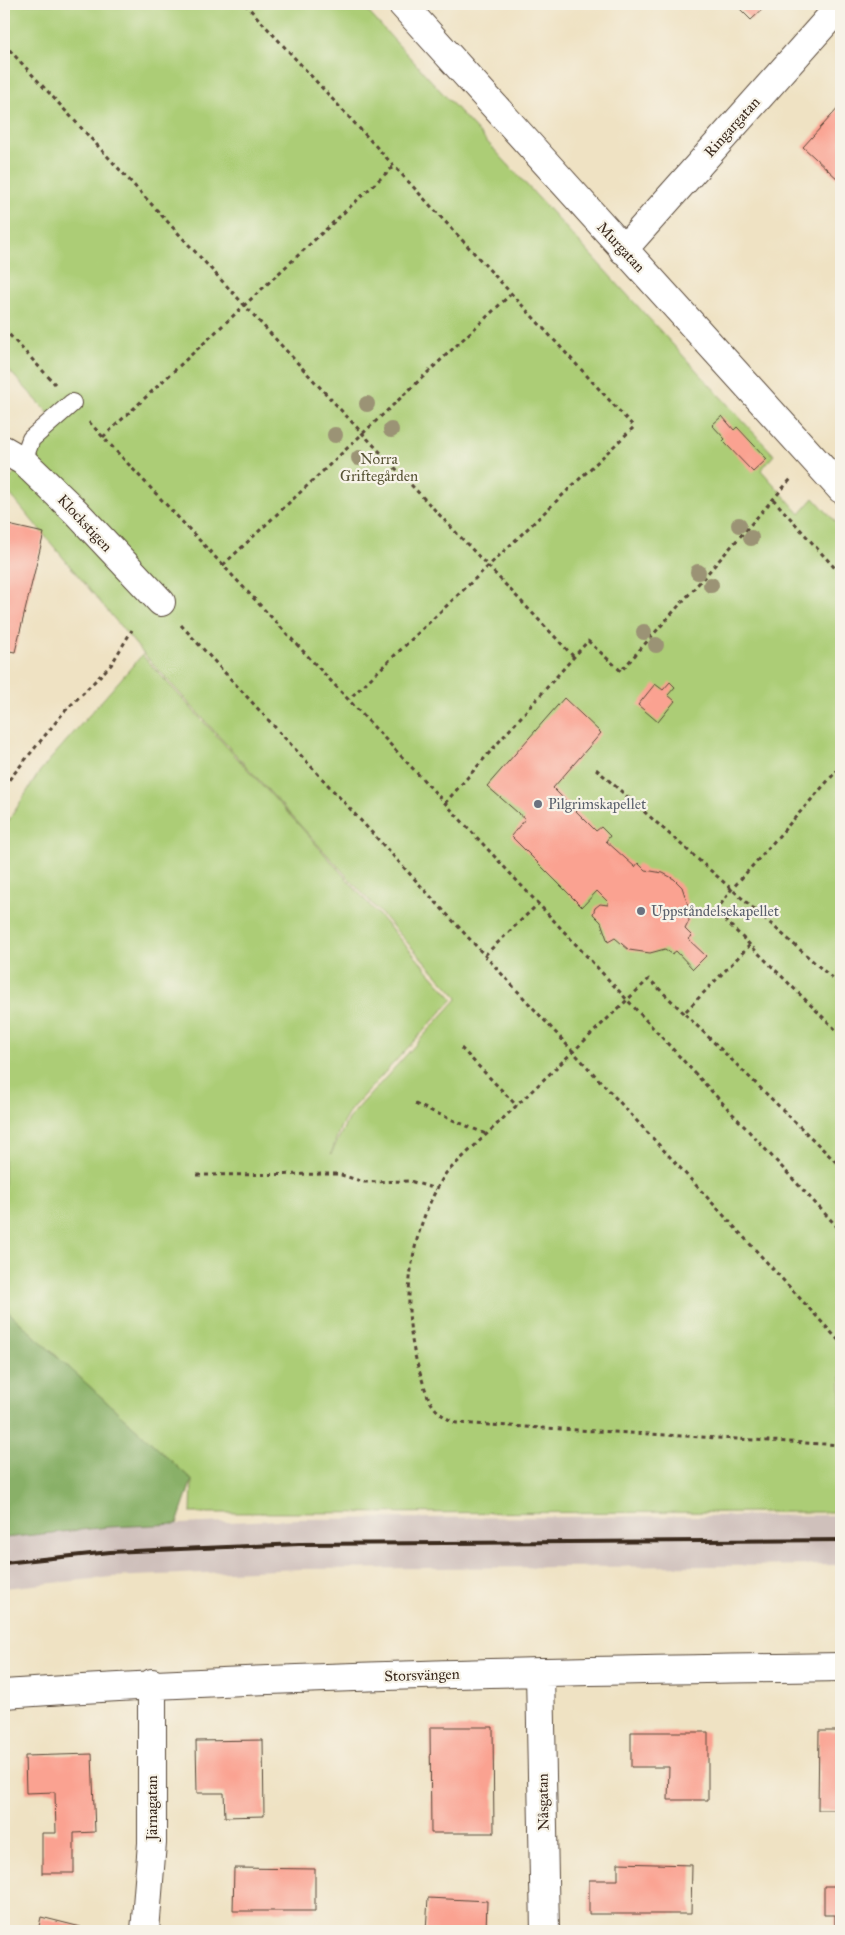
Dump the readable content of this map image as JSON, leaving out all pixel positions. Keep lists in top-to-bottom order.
{
  "streets": {
    "street": [
      "Ringargatan",
      "Murgatan",
      "Klockstigen",
      "Storsvängen",
      "Nåsgatan",
      "Järnagatan"
    ]
  },
  "crossings": [
    ["Ringargatan", "Murgatan"],
    ["Storsvängen", "Nåsgatan"],
    ["Storsvängen", "Järnagatan"]
  ],
  "parks": ["Norra Griftegården"],
  "places": ["Pilgrimskapellet", "Uppståndelsekapellet"]
}
